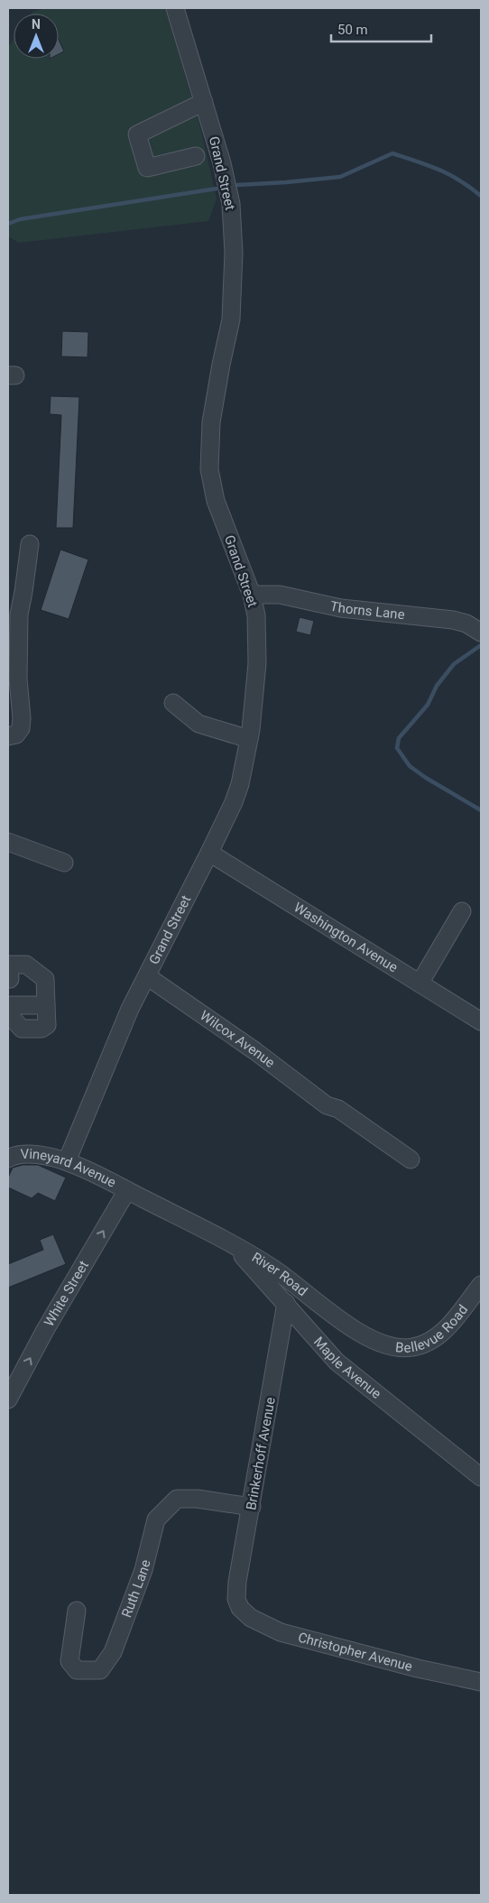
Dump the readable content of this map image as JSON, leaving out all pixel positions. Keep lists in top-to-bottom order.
{
  "streets": {
    "street": [
      "Grand Street",
      "Thorns Lane",
      "Washington Avenue",
      "Wilcox Avenue",
      "Vineyard Avenue",
      "River Road",
      "White Street",
      "Bellevue Road",
      "Maple Avenue",
      "Brinkerhoff Avenue",
      "Ruth Lane",
      "Christopher Avenue"
    ]
  },
  "crossings": [
    ["Grand Street", "Thorns Lane"],
    ["Grand Street", "Washington Avenue"],
    ["Grand Street", "Wilcox Avenue"],
    ["Grand Street", "Vineyard Avenue"],
    ["Vineyard Avenue", "White Street"],
    ["River Road", "Bellevue Road"],
    ["River Road", "Maple Avenue"],
    ["Maple Avenue", "Brinkerhoff Avenue"],
    ["Brinkerhoff Avenue", "Ruth Lane"],
    ["Brinkerhoff Avenue", "Christopher Avenue"]
  ],
  "one_way": ["White Street"],
  "scale_bar": "50 m",
  "north": "top"
}
